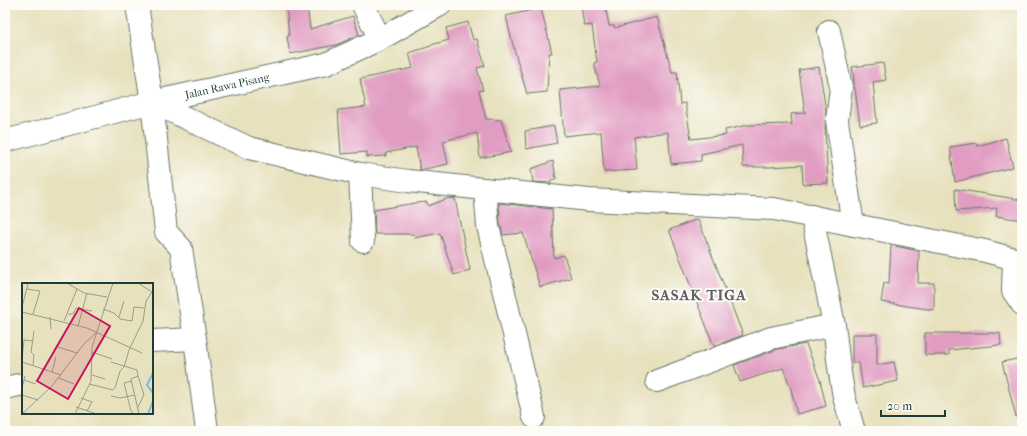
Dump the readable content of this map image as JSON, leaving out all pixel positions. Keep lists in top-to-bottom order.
{
  "streets": {
    "street": ["Jalan Rawa Pisang"]
  },
  "districts": ["SASAK TIGA"],
  "scale_bar": "20 m"
}
